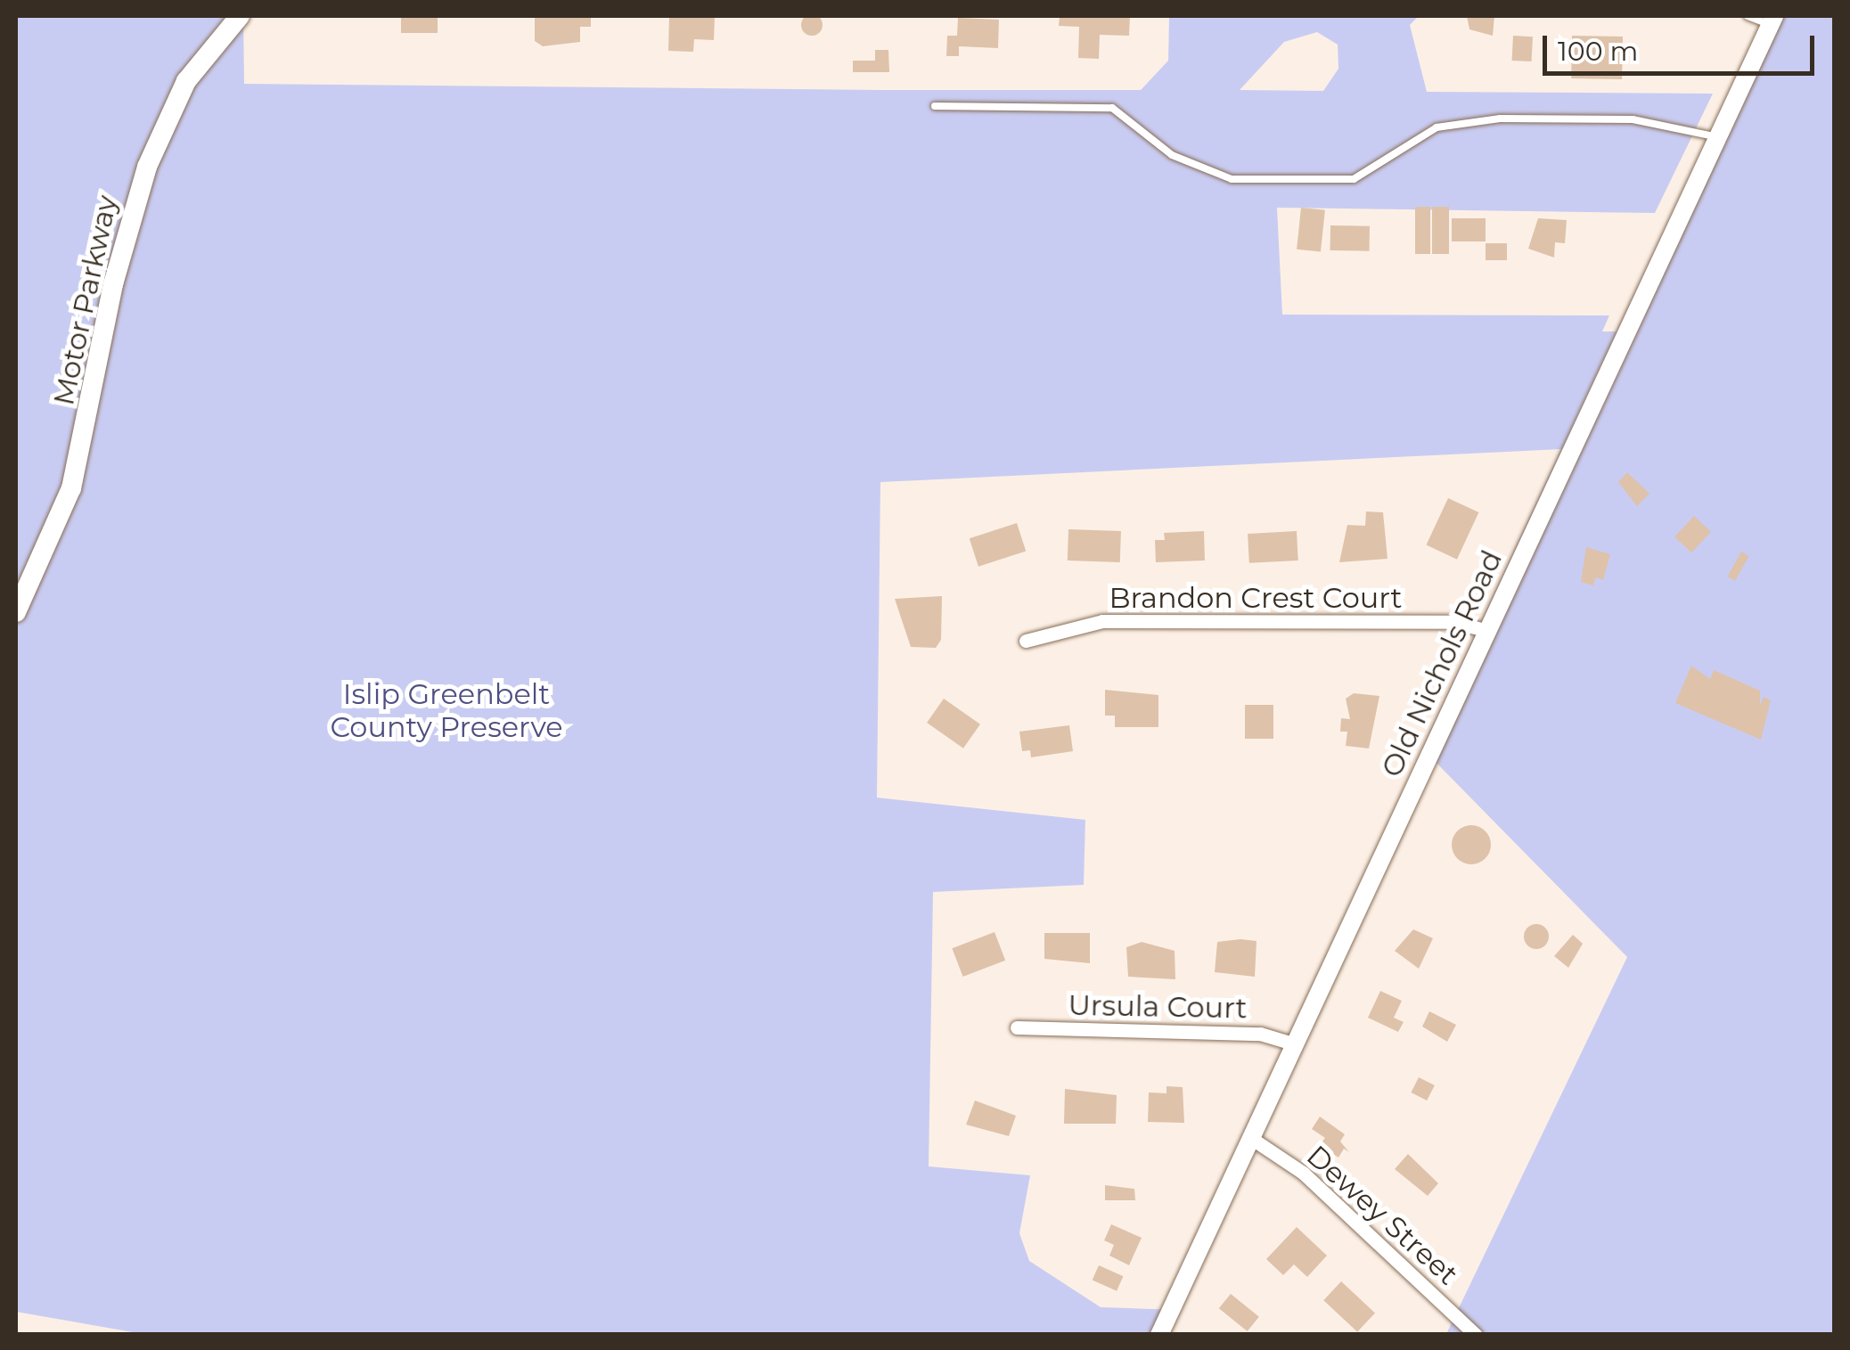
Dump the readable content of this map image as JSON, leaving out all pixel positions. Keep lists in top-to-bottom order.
{
  "streets": {
    "main road": ["Motor Parkway"],
    "street": [
      "Brandon Crest Court",
      "Old Nichols Road",
      "Ursula Court",
      "Dewey Street"
    ]
  },
  "crossings": [
    ["Brandon Crest Court", "Old Nichols Road"],
    ["Old Nichols Road", "Ursula Court"],
    ["Old Nichols Road", "Dewey Street"]
  ],
  "parks": ["Islip Greenbelt County Preserve"],
  "scale_bar": "100 m"
}
